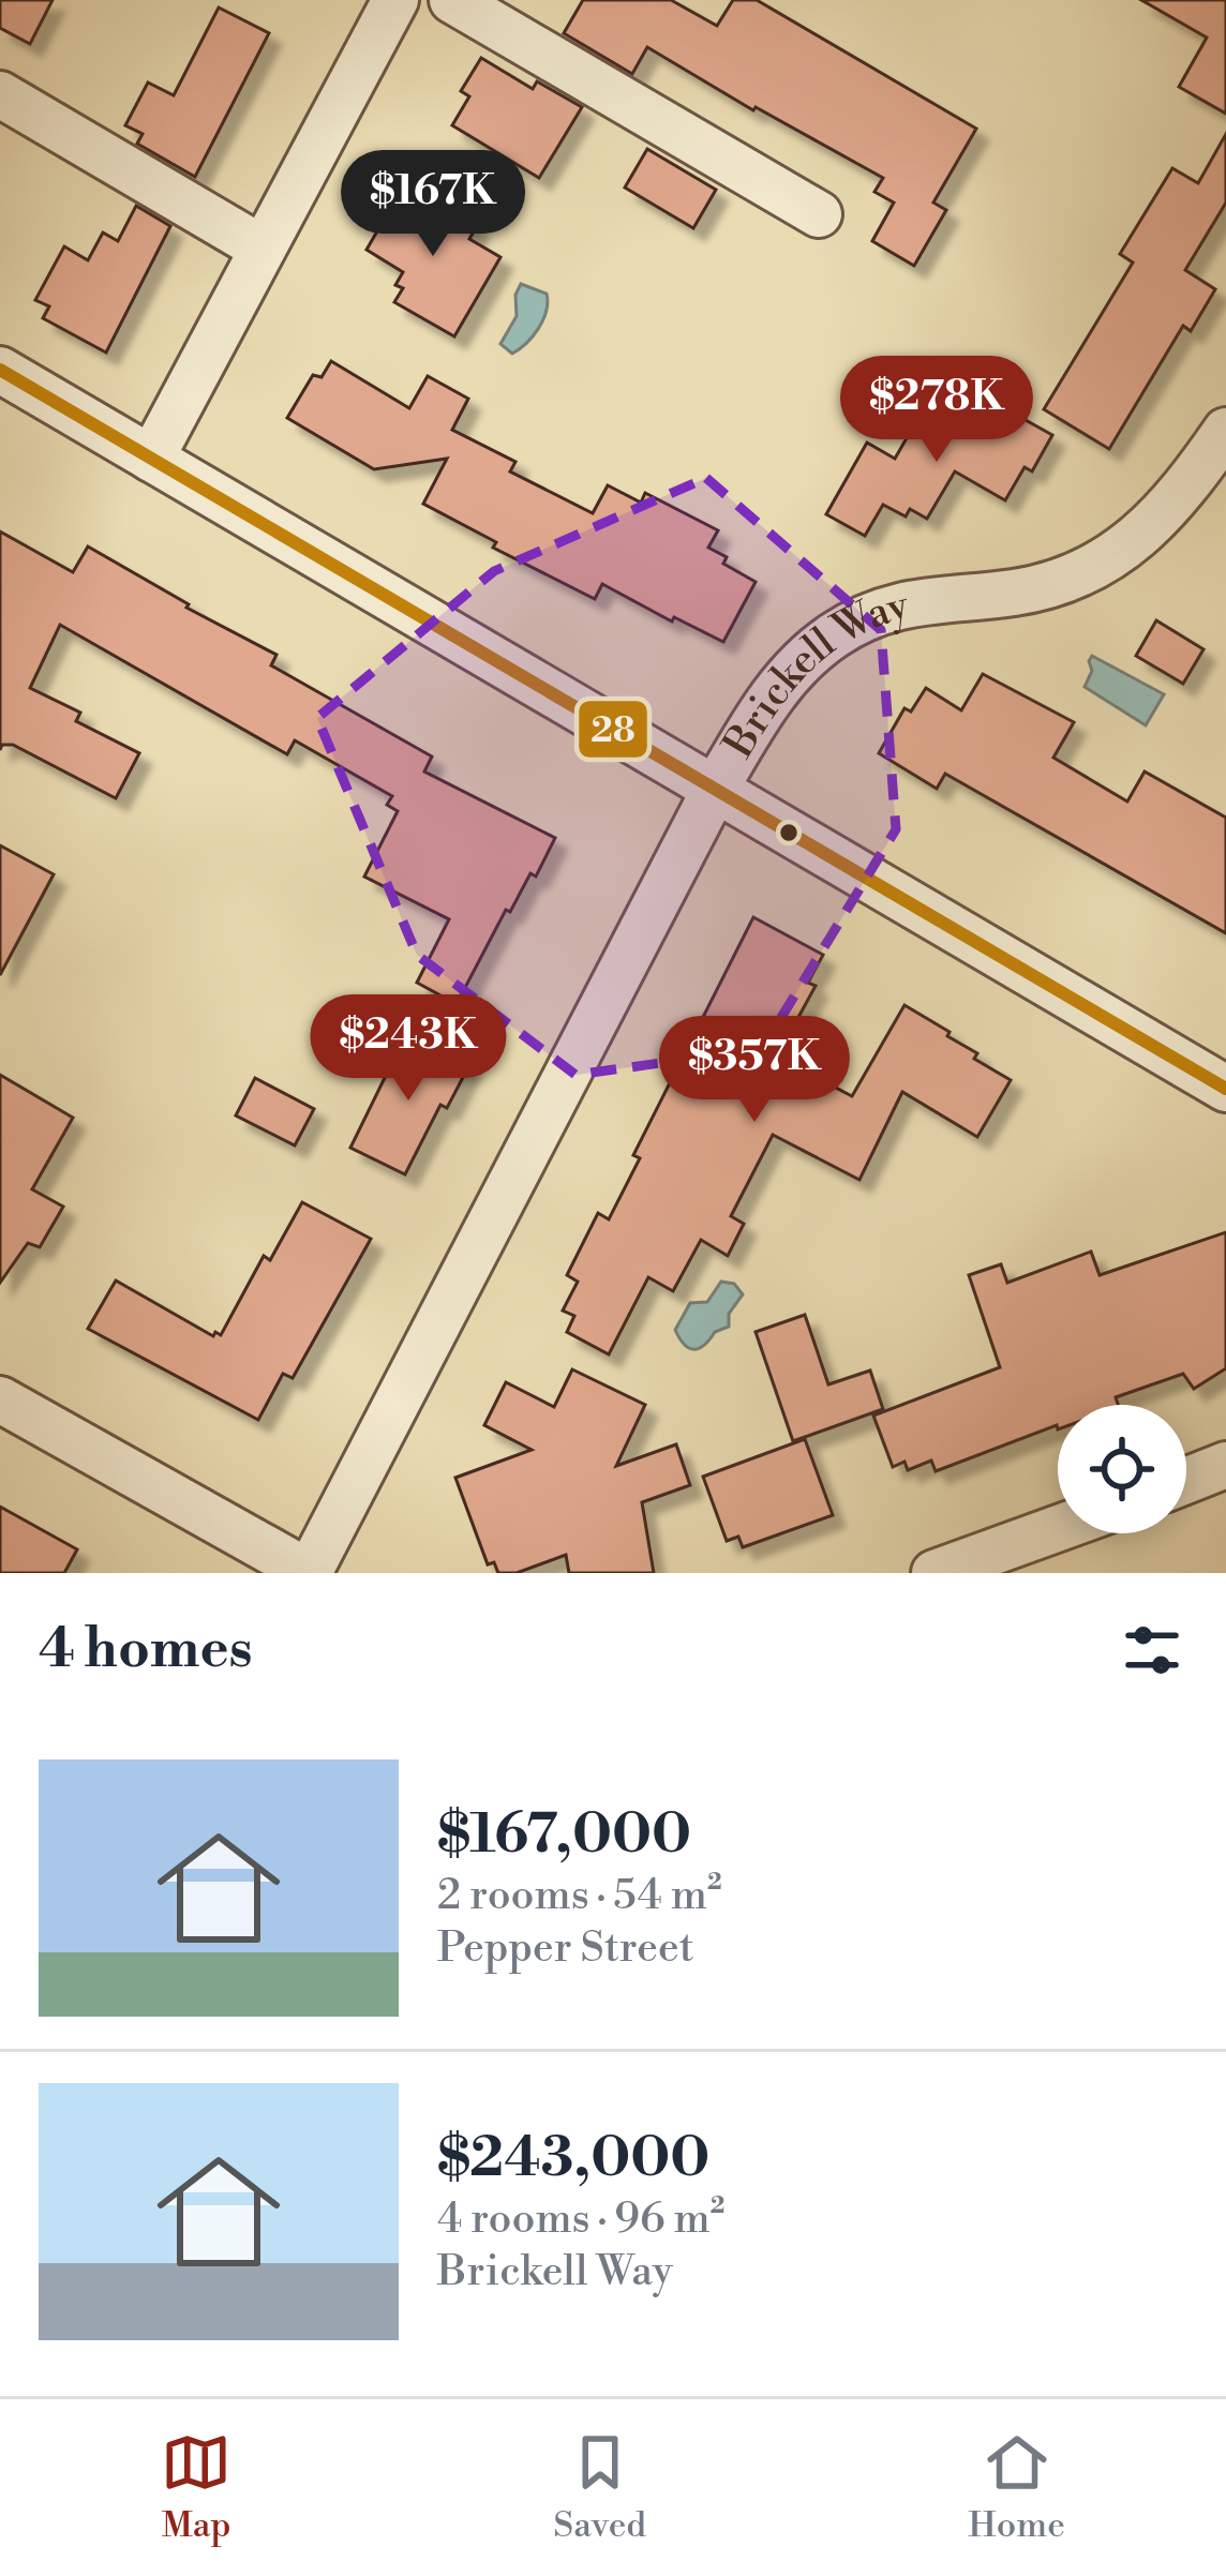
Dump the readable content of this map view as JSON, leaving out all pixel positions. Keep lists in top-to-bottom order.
{
  "streets": {
    "street": ["Brickell Way"]
  },
  "lines": ["transit line 28"],
  "page": {
    "price": [
      "$167K",
      "$278K",
      "$243K",
      "$357K"
    ],
    "heading": "4 homes",
    "list": [
      {
        "name": "$167,000",
        "note": "2 rooms · 54 m² · Pepper Street"
      },
      {
        "name": "$243,000",
        "note": "4 rooms · 96 m² · Brickell Way"
      }
    ],
    "tabs": ["Map", "Saved", "Home"]
  }
}
